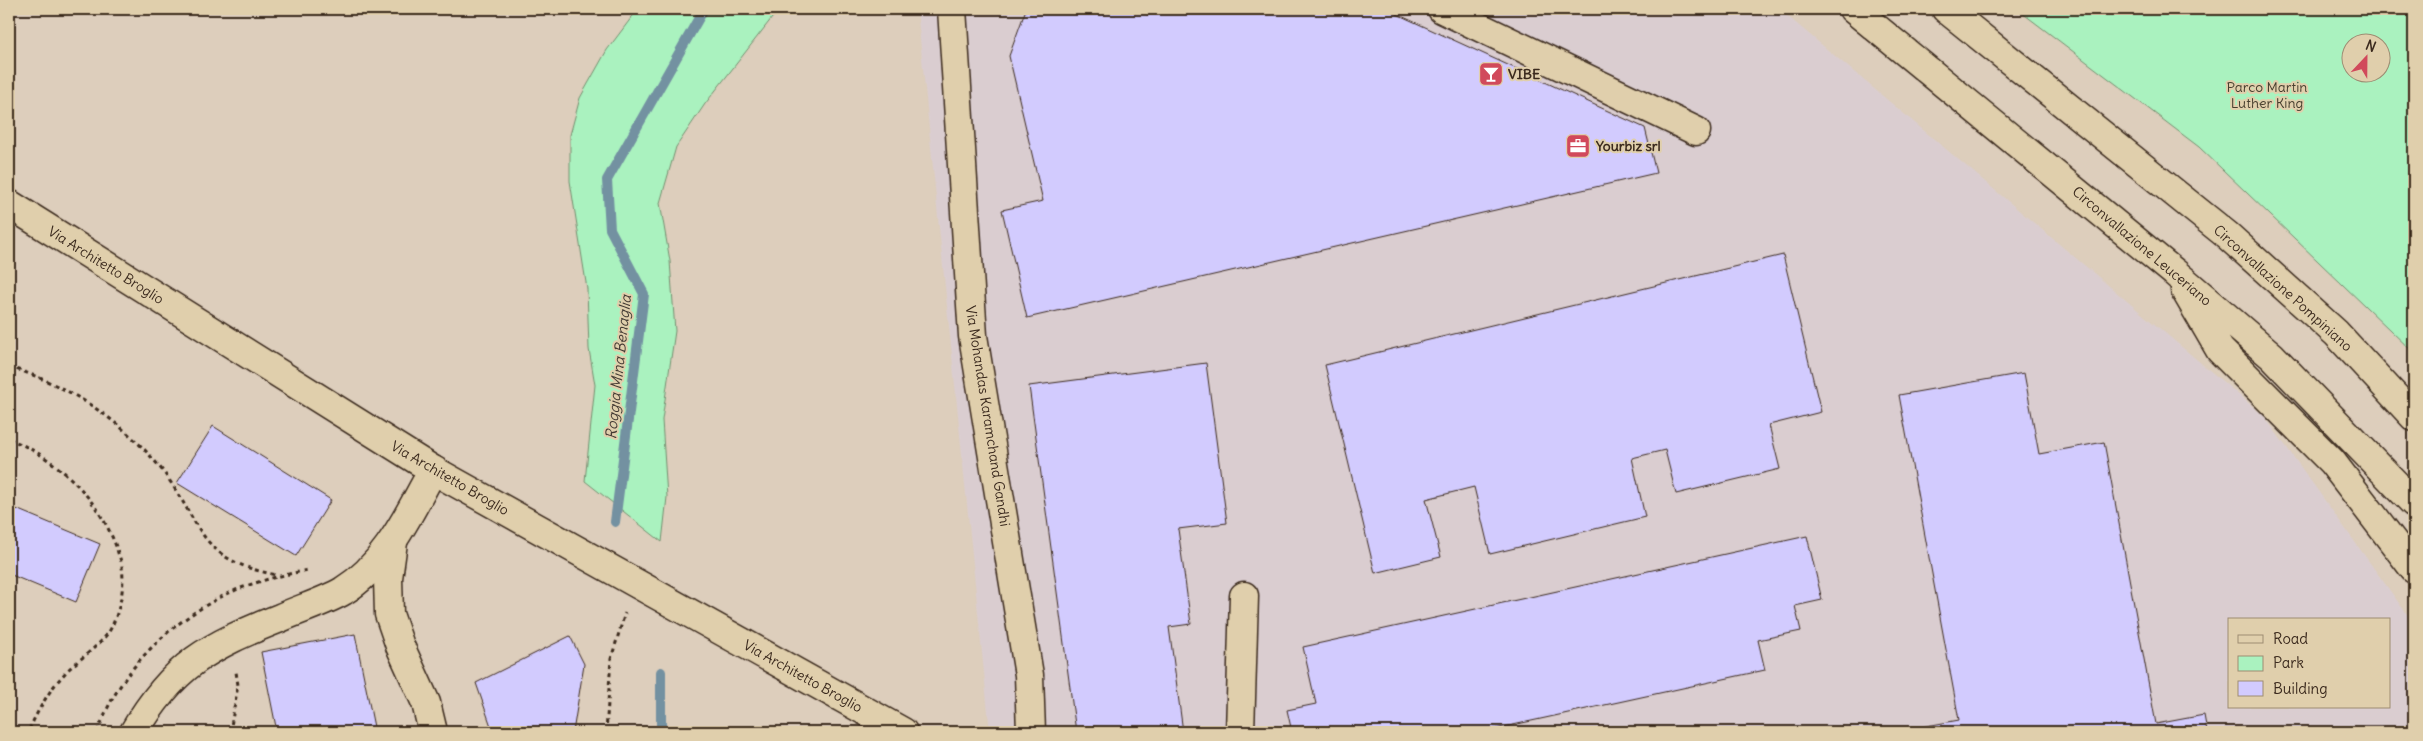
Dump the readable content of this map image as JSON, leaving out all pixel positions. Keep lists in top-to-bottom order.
{
  "streets": {
    "main road": [
      "Circonvallazione Leuceriano",
      "Via Architetto Broglio",
      "Circonvallazione Pompiniano",
      "Via Mohandas Karamchand Gandhi"
    ]
  },
  "water": ["Roggia Mina Benaglia"],
  "parks": ["Parco Martin Luther King"],
  "places": {
    "bar": ["VIBE"],
    "office": ["Yourbiz srl"]
  },
  "legend": ["Road", "Park", "Building"],
  "north": "top"
}
